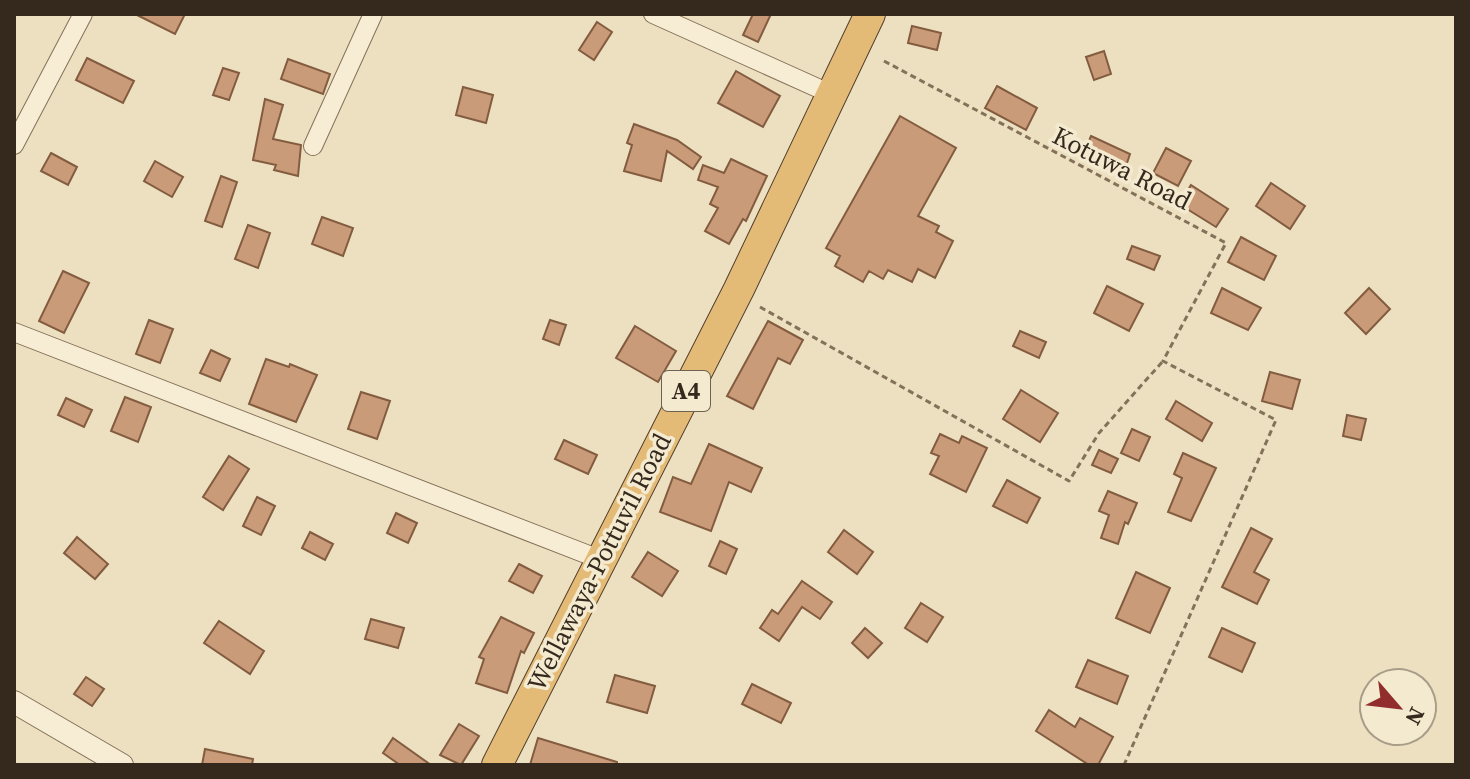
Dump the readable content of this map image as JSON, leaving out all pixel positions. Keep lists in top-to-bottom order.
{
  "streets": {
    "highway": ["A4", "Wellawaya-Pottuvil Road"],
    "path": ["Kotuwa Road"]
  },
  "north": "bottom right"
}
